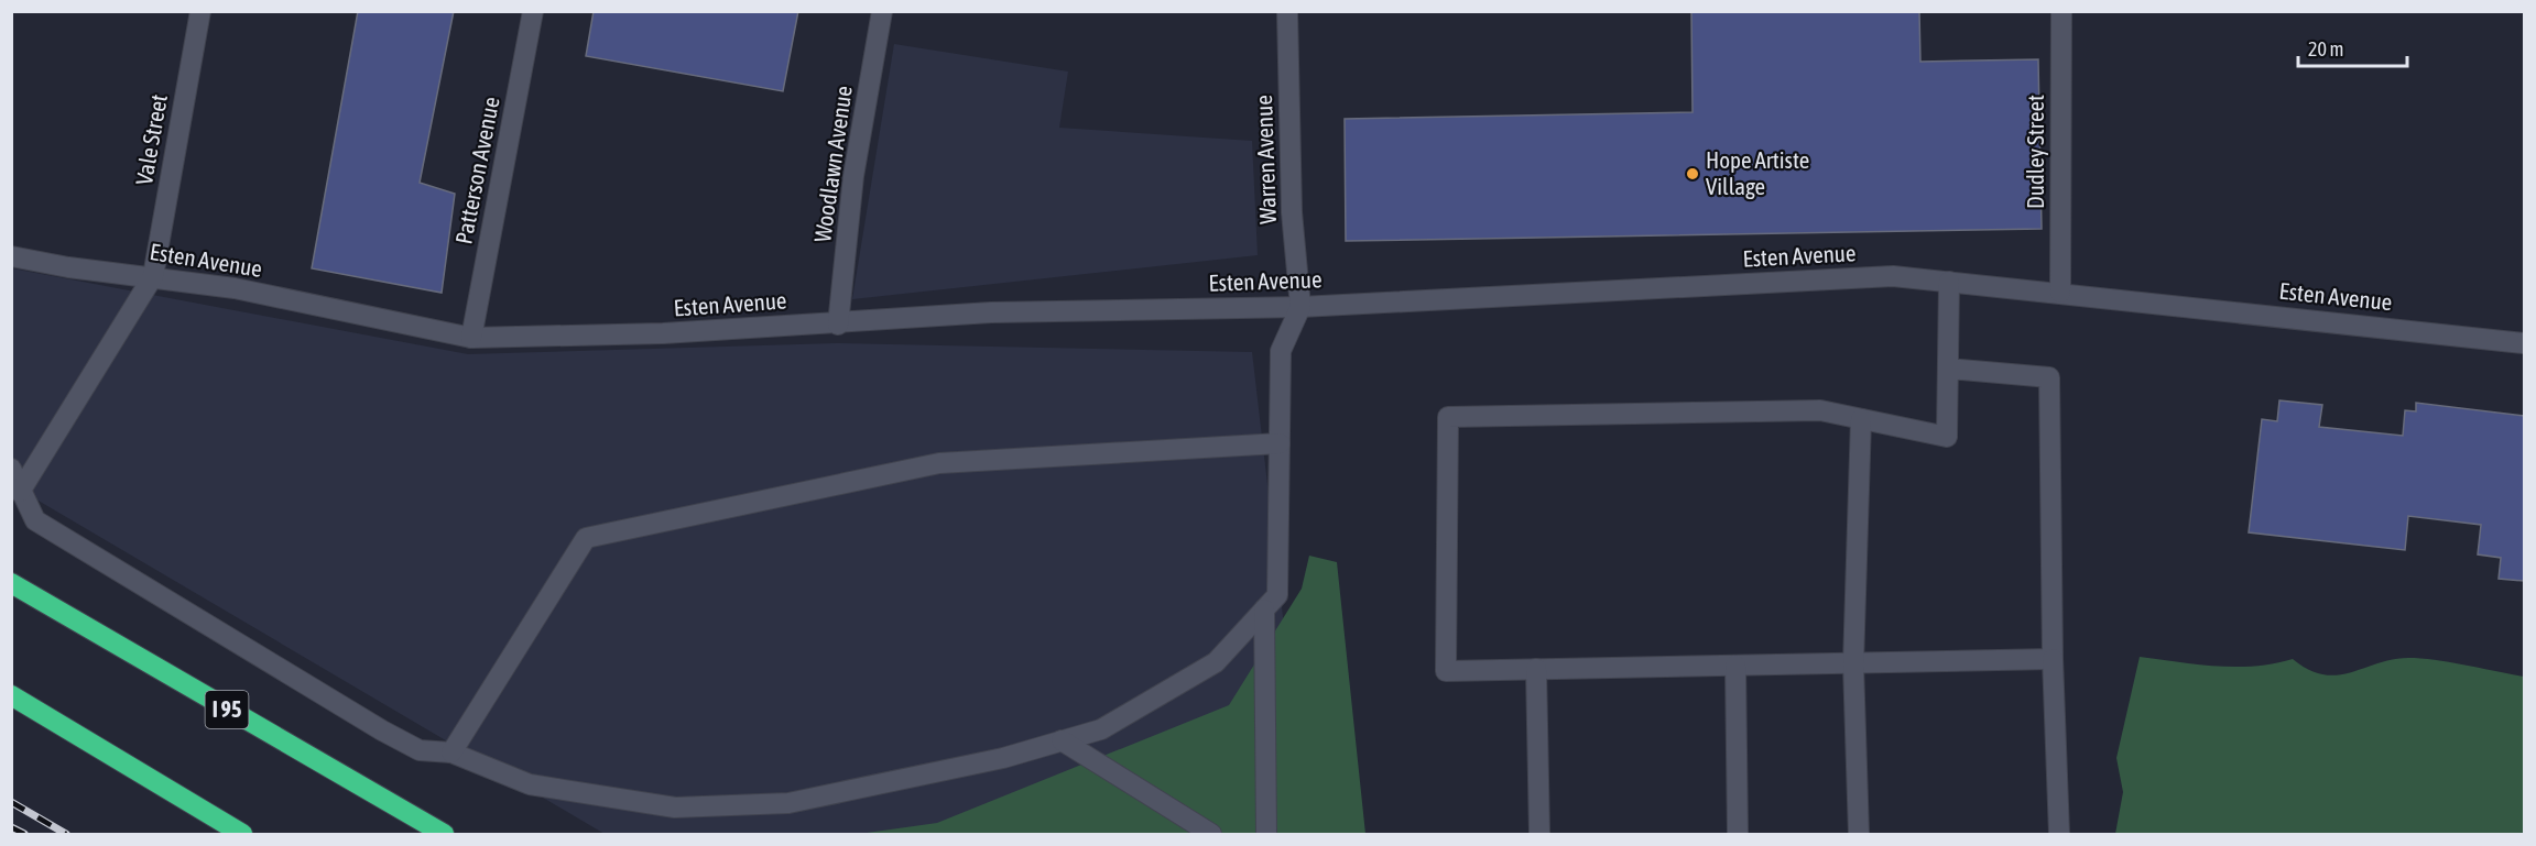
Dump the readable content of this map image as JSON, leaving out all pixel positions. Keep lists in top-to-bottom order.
{
  "streets": {
    "highway": ["I 95"],
    "street": [
      "Vale Street",
      "Dudley Street",
      "Warren Avenue",
      "Woodlawn Avenue",
      "Patterson Avenue",
      "Esten Avenue"
    ]
  },
  "crossings": [
    ["Vale Street", "Esten Avenue"],
    ["Dudley Street", "Esten Avenue"],
    ["Warren Avenue", "Esten Avenue"],
    ["Woodlawn Avenue", "Esten Avenue"],
    ["Patterson Avenue", "Esten Avenue"]
  ],
  "places": ["Hope Artiste Village"],
  "scale_bar": "20 m"
}
